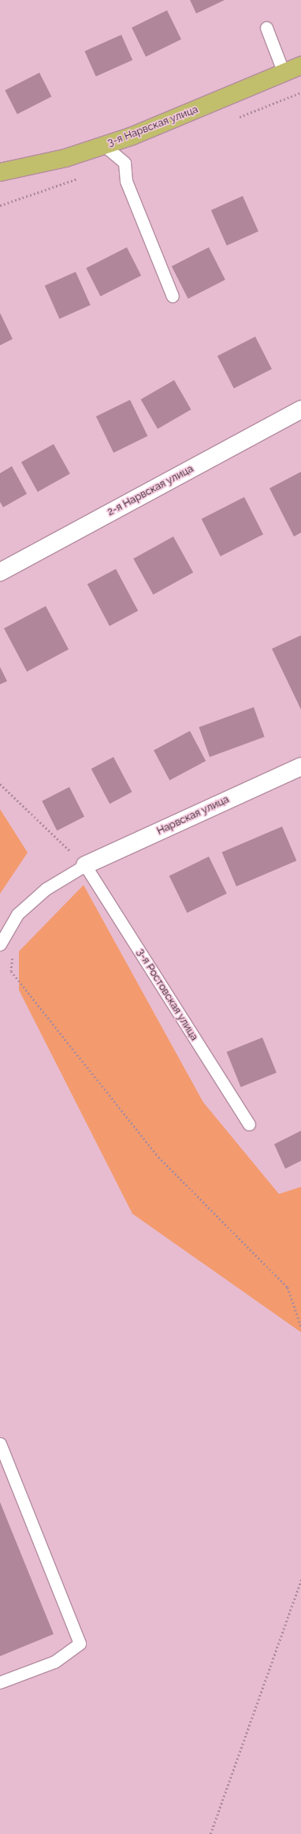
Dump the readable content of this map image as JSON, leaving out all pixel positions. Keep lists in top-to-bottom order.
{
  "streets": {
    "main road": ["3-я Нарвская улица"],
    "street": ["2-я Нарвская улица", "Нарвская улица"],
    "lane": ["3-я Ростовская улица"]
  },
  "crossings": [
    ["Нарвская улица", "3-я Ростовская улица"]
  ]
}
